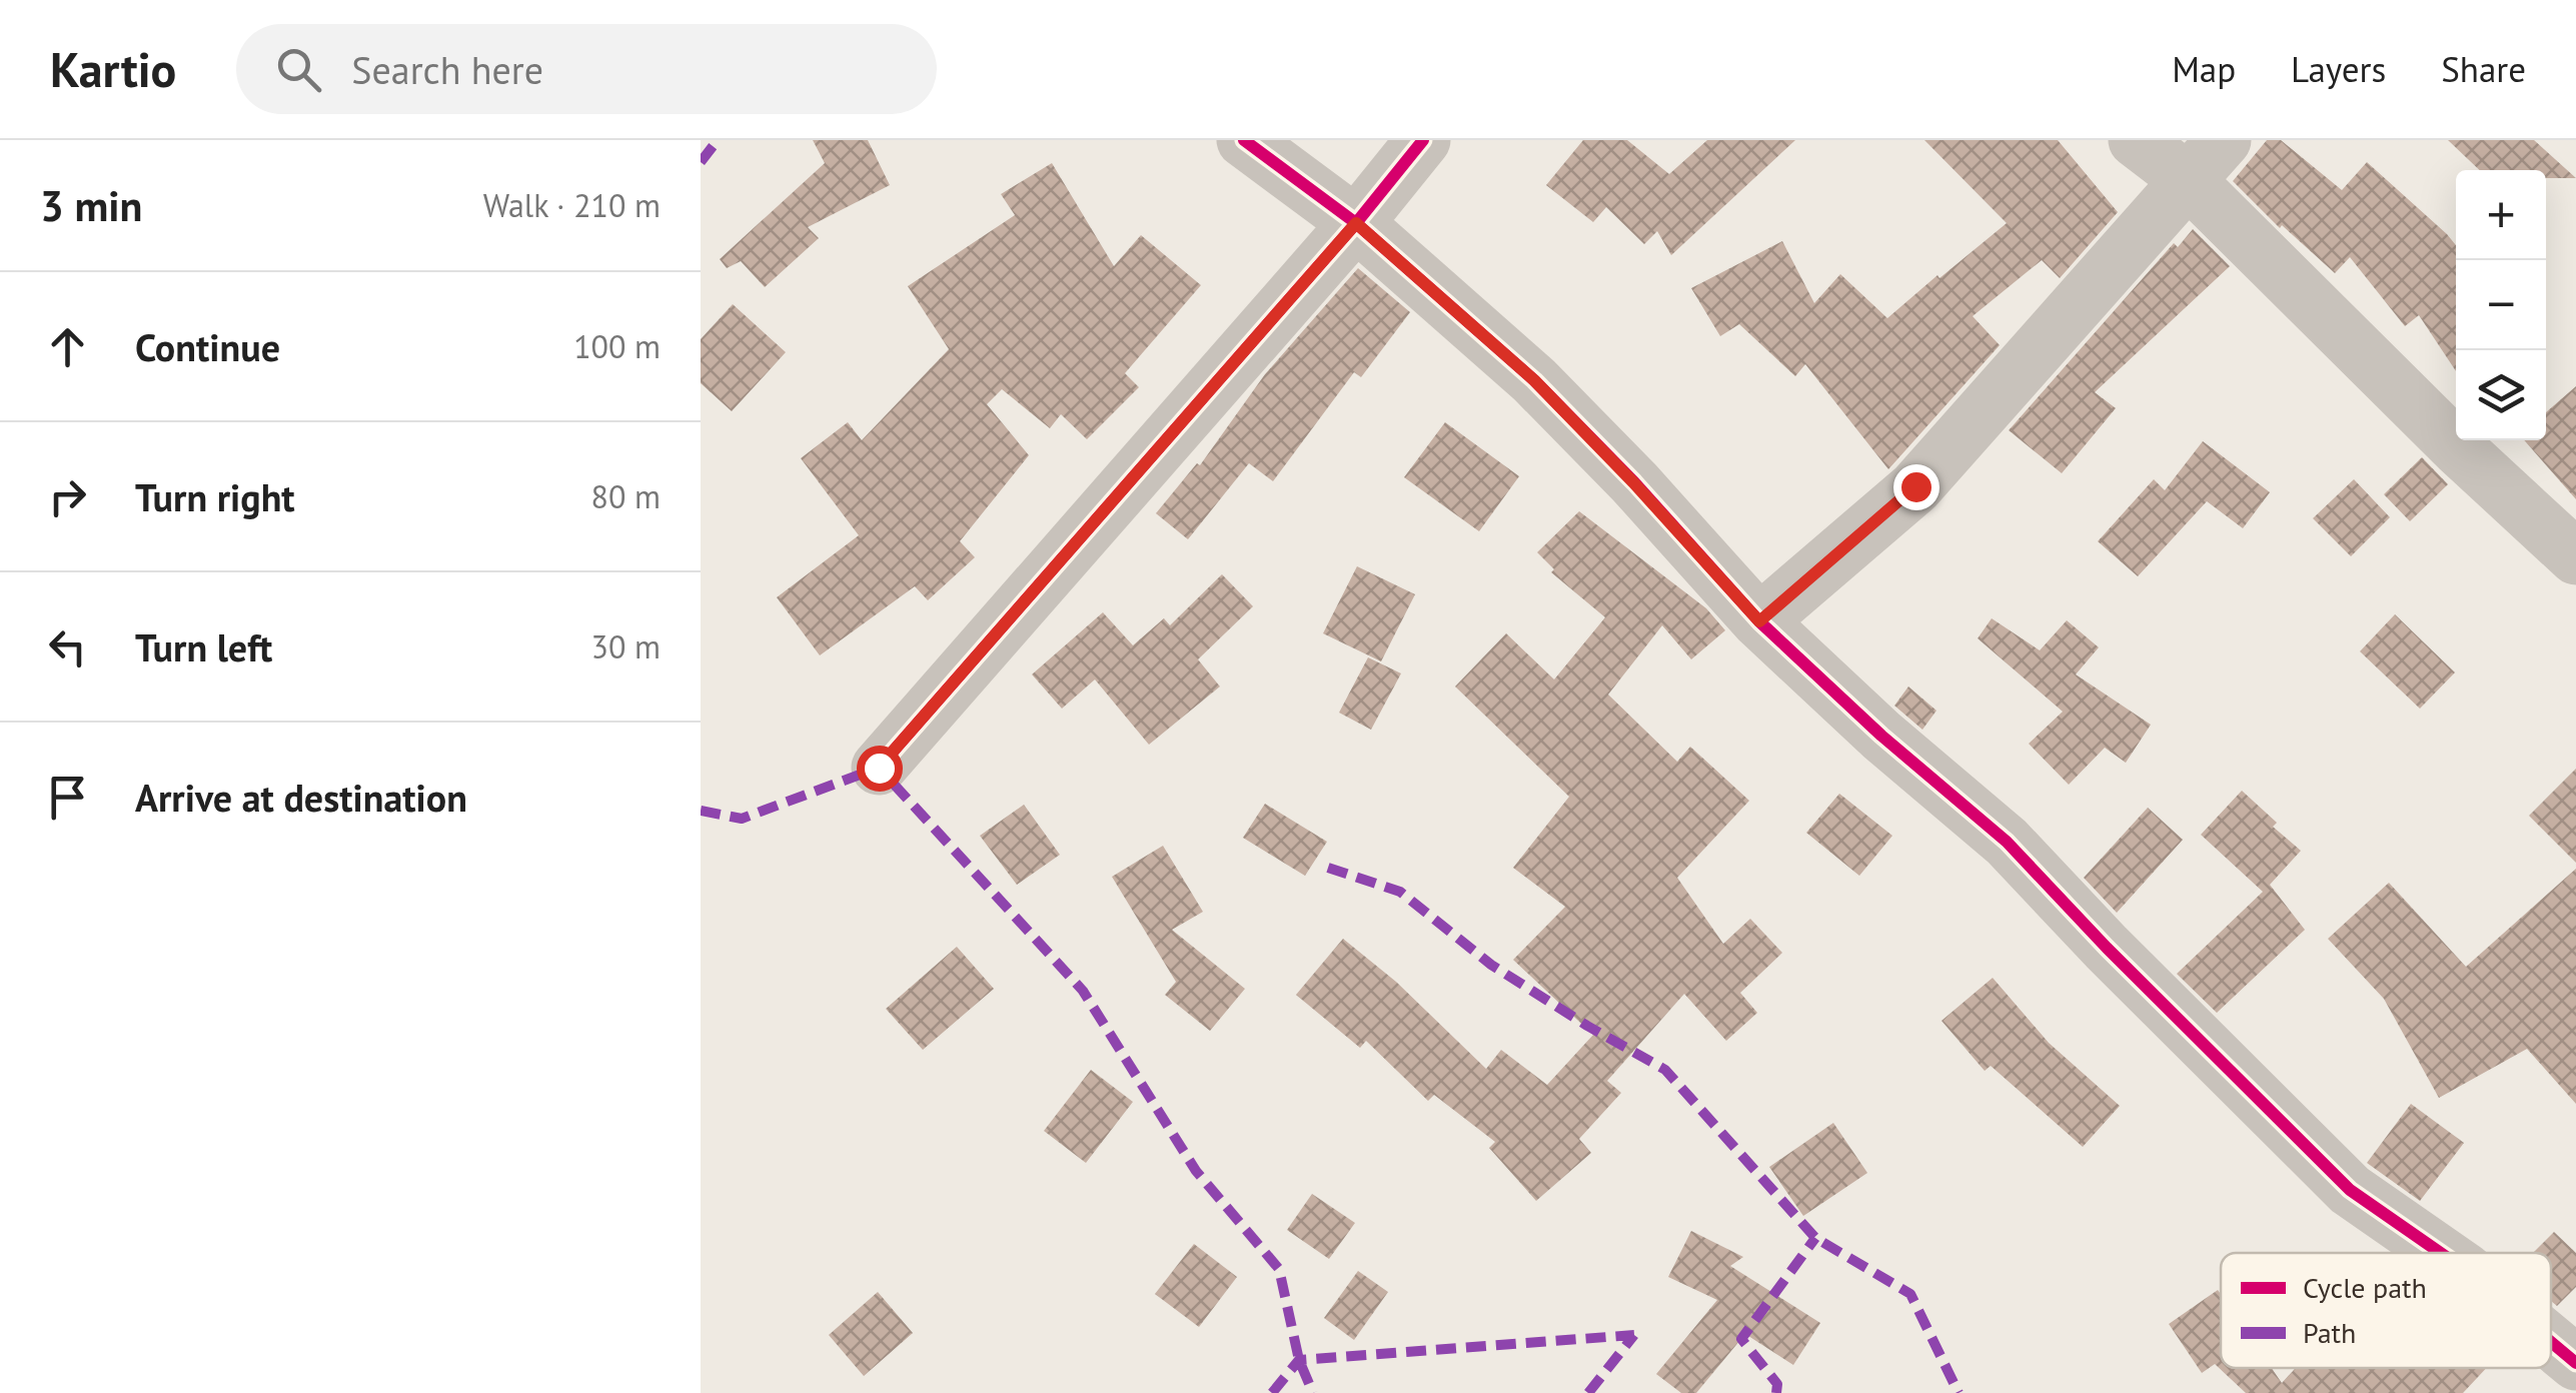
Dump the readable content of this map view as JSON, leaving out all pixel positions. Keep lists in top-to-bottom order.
{
  "legend": ["Cycle path", "Path"],
  "page": {
    "header": "Kartio",
    "search": "Search here",
    "nav": ["Map", "Layers", "Share"],
    "heading": ["3 min", "Walk · 210 m"],
    "map_buttons": ["+", "−"],
    "list": [
      ["Continue", "100 m"],
      ["Turn right", "80 m"],
      ["Turn left", "30 m"],
      "Arrive at destination"
    ]
  }
}
